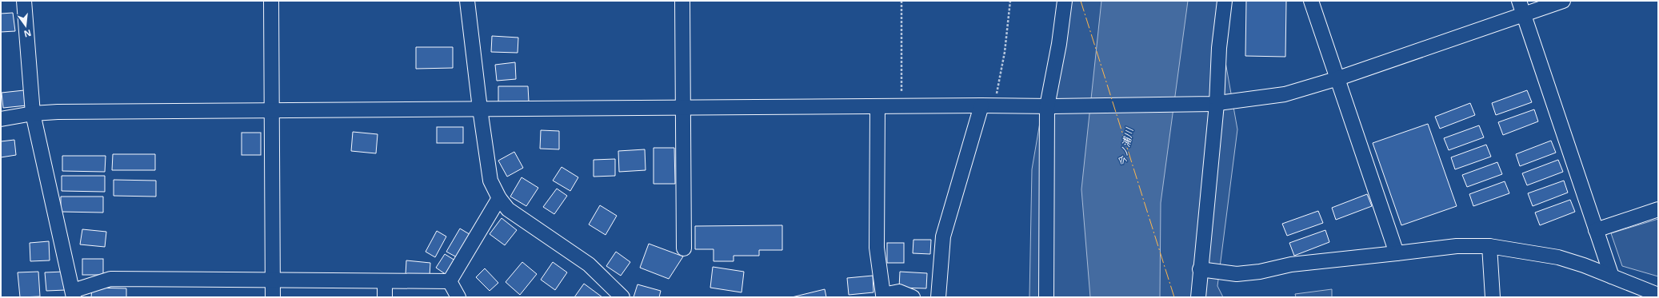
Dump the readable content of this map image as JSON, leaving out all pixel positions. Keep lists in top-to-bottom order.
{
  "water": ["今ノ浦川"],
  "north": "bottom"
}
